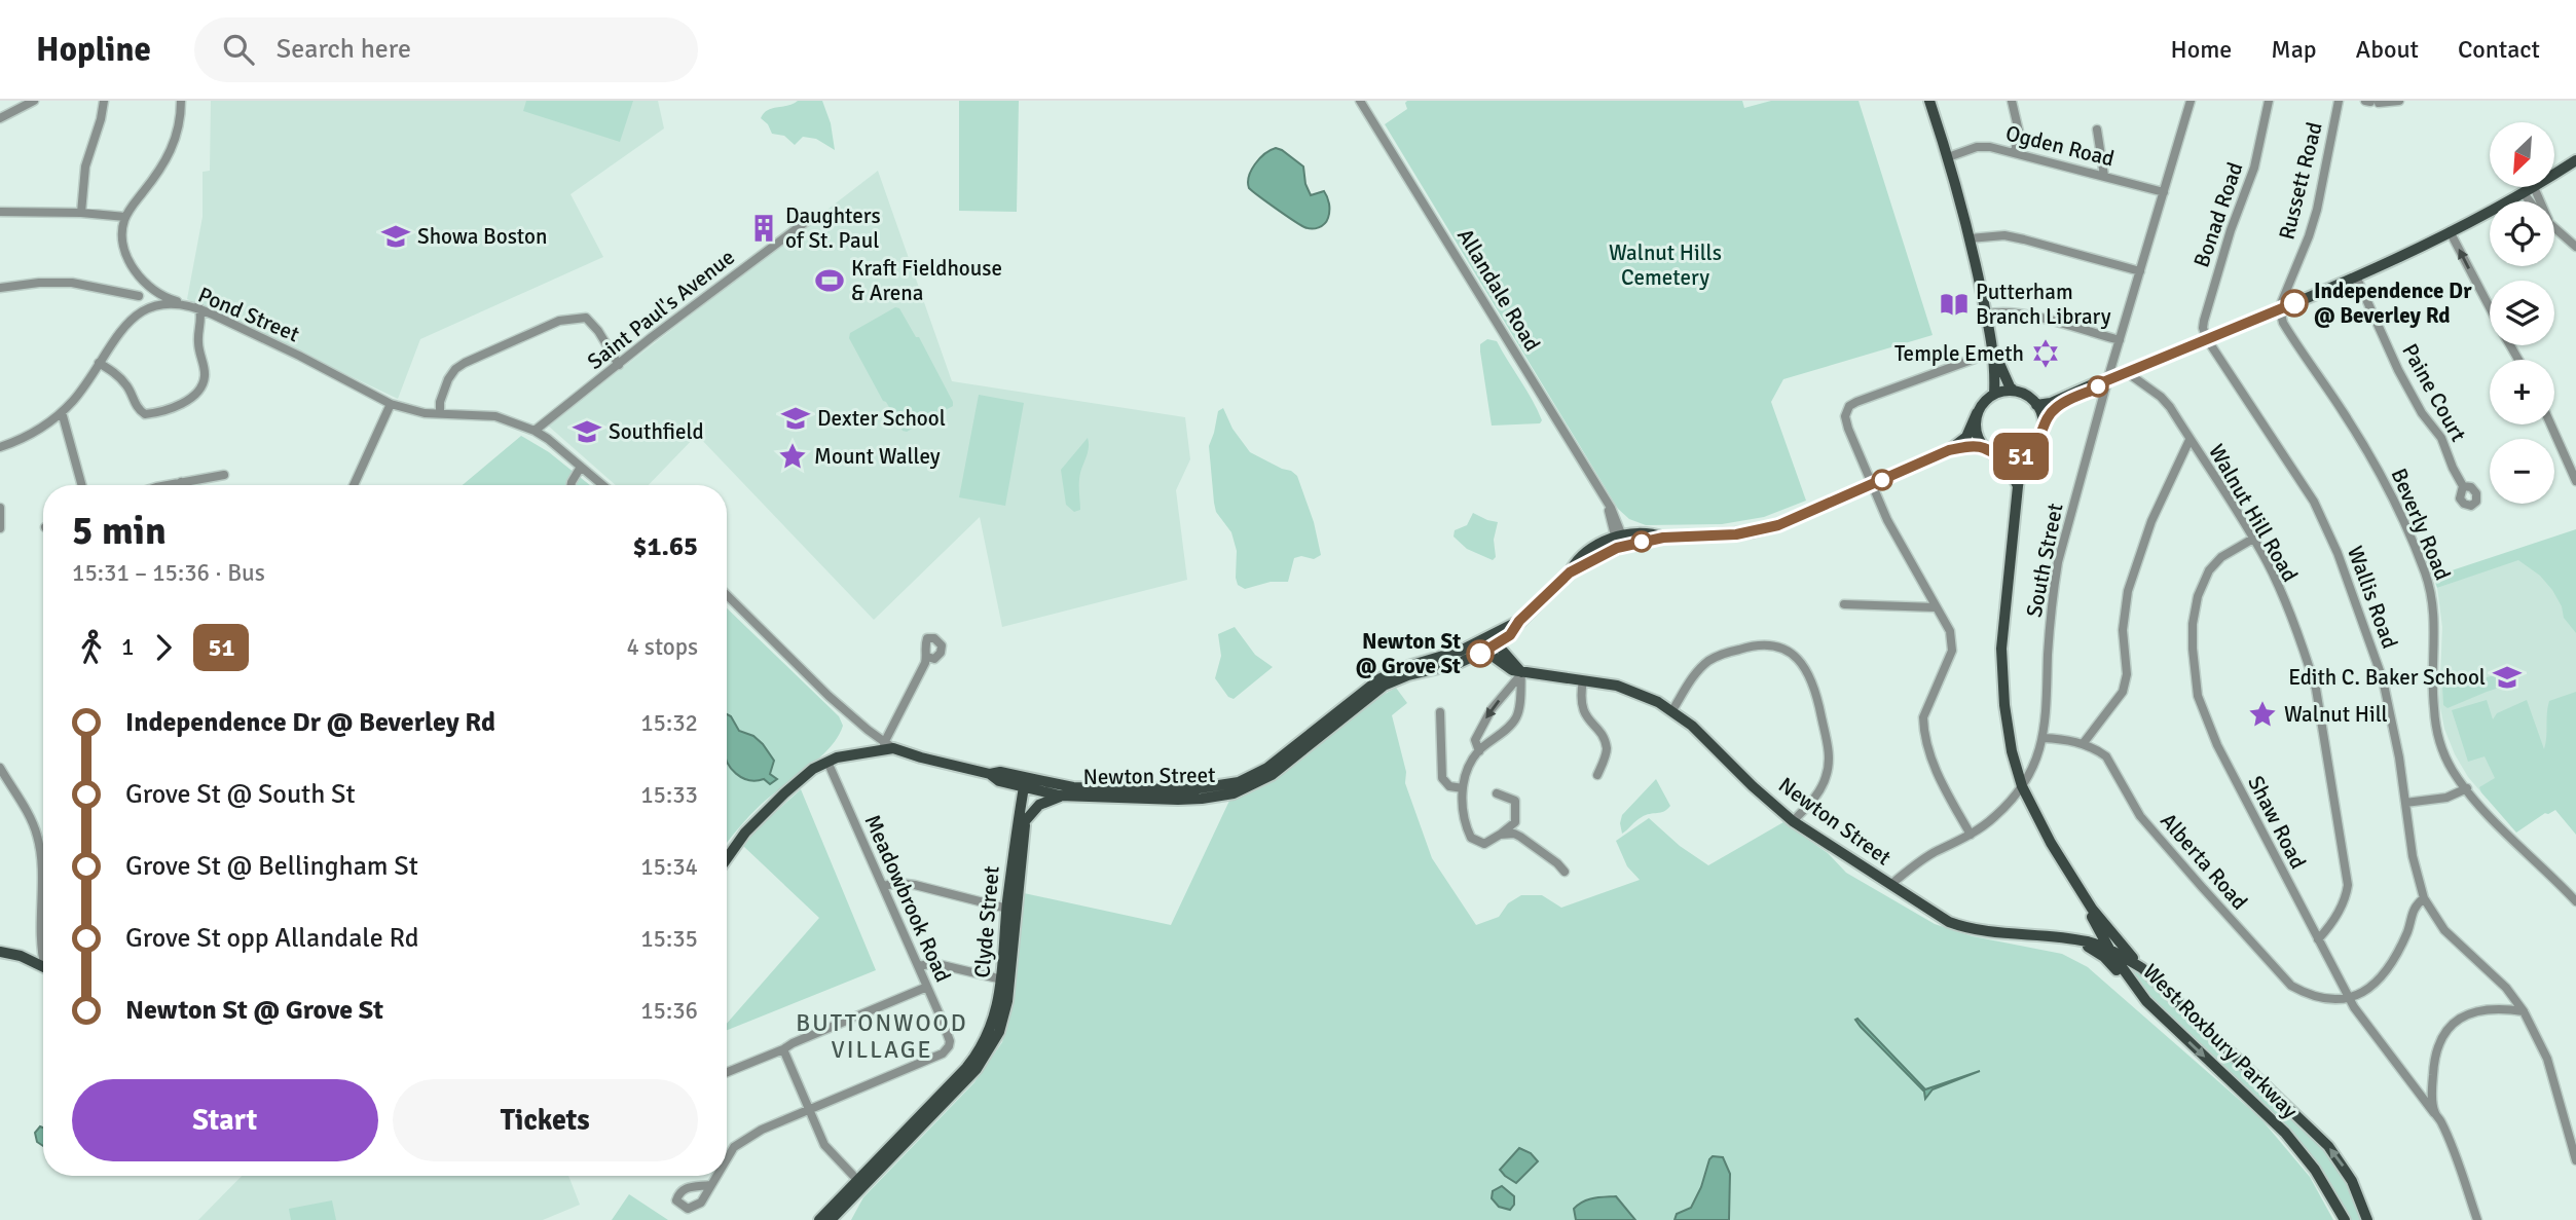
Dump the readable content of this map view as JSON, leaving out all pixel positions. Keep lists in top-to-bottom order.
{
  "streets": {
    "main road": ["Newton Street", "Clyde Street", "West Roxbury Parkway"],
    "street": [
      "Ogden Road",
      "Russett Road",
      "Bonad Road",
      "Allandale Road",
      "Saint Paul's Avenue",
      "Pond Street",
      "Paine Court",
      "Walnut Hill Road",
      "Beverly Road",
      "South Street",
      "Wallis Road",
      "Shaw Road",
      "Alberta Road",
      "Meadowbrook Road"
    ]
  },
  "crossings": [
    ["Ogden Road", "South Street"],
    ["Russett Road", "Beverly Road"],
    ["Bonad Road", "Wallis Road"],
    ["Saint Paul's Avenue", "Pond Street"],
    ["Walnut Hill Road", "Shaw Road"],
    ["South Street", "Newton Street"],
    ["South Street", "Alberta Road"],
    ["South Street", "West Roxbury Parkway"],
    ["Newton Street", "Clyde Street"],
    ["Newton Street", "West Roxbury Parkway"],
    ["Shaw Road", "Alberta Road"]
  ],
  "districts": ["BUTTONWOOD VILLAGE"],
  "parks": ["Walnut Hills Cemetery"],
  "places": {
    "building": ["Daughters of St. Paul"],
    "school or university": [
      "Showa Boston",
      "Dexter School",
      "Southfield",
      "Edith C. Baker School"
    ],
    "sports": ["Kraft Fieldhouse & Arena"],
    "other": ["Independence Dr @ Beverley Rd", "Newton St @ Grove St"],
    "library": ["Putterham Branch Library"],
    "synagogue": ["Temple Emeth"],
    "place": ["Mount Walley", "Walnut Hill"]
  },
  "lines": ["bus line 51"],
  "north": "bottom left",
  "page": {
    "header": "Hopline",
    "search": "Search here",
    "nav": [
      "Home",
      "Map",
      "About",
      "Contact"
    ],
    "on_map": "51",
    "map_buttons": ["+", "−"],
    "heading": ["5 min", "15:31 – 15:36 · Bus", "$1.65"],
    "legs": ["1", "51", "4 stops"],
    "list": [
      {
        "name": "Independence Dr @ Beverley Rd",
        "value": "15:32"
      },
      {
        "name": "Grove St @ South St",
        "value": "15:33"
      },
      {
        "name": "Grove St @ Bellingham St",
        "value": "15:34"
      },
      {
        "name": "Grove St opp Allandale Rd",
        "value": "15:35"
      },
      {
        "name": "Newton St @ Grove St",
        "value": "15:36"
      }
    ],
    "buttons": ["Start", "Tickets"]
  }
}
